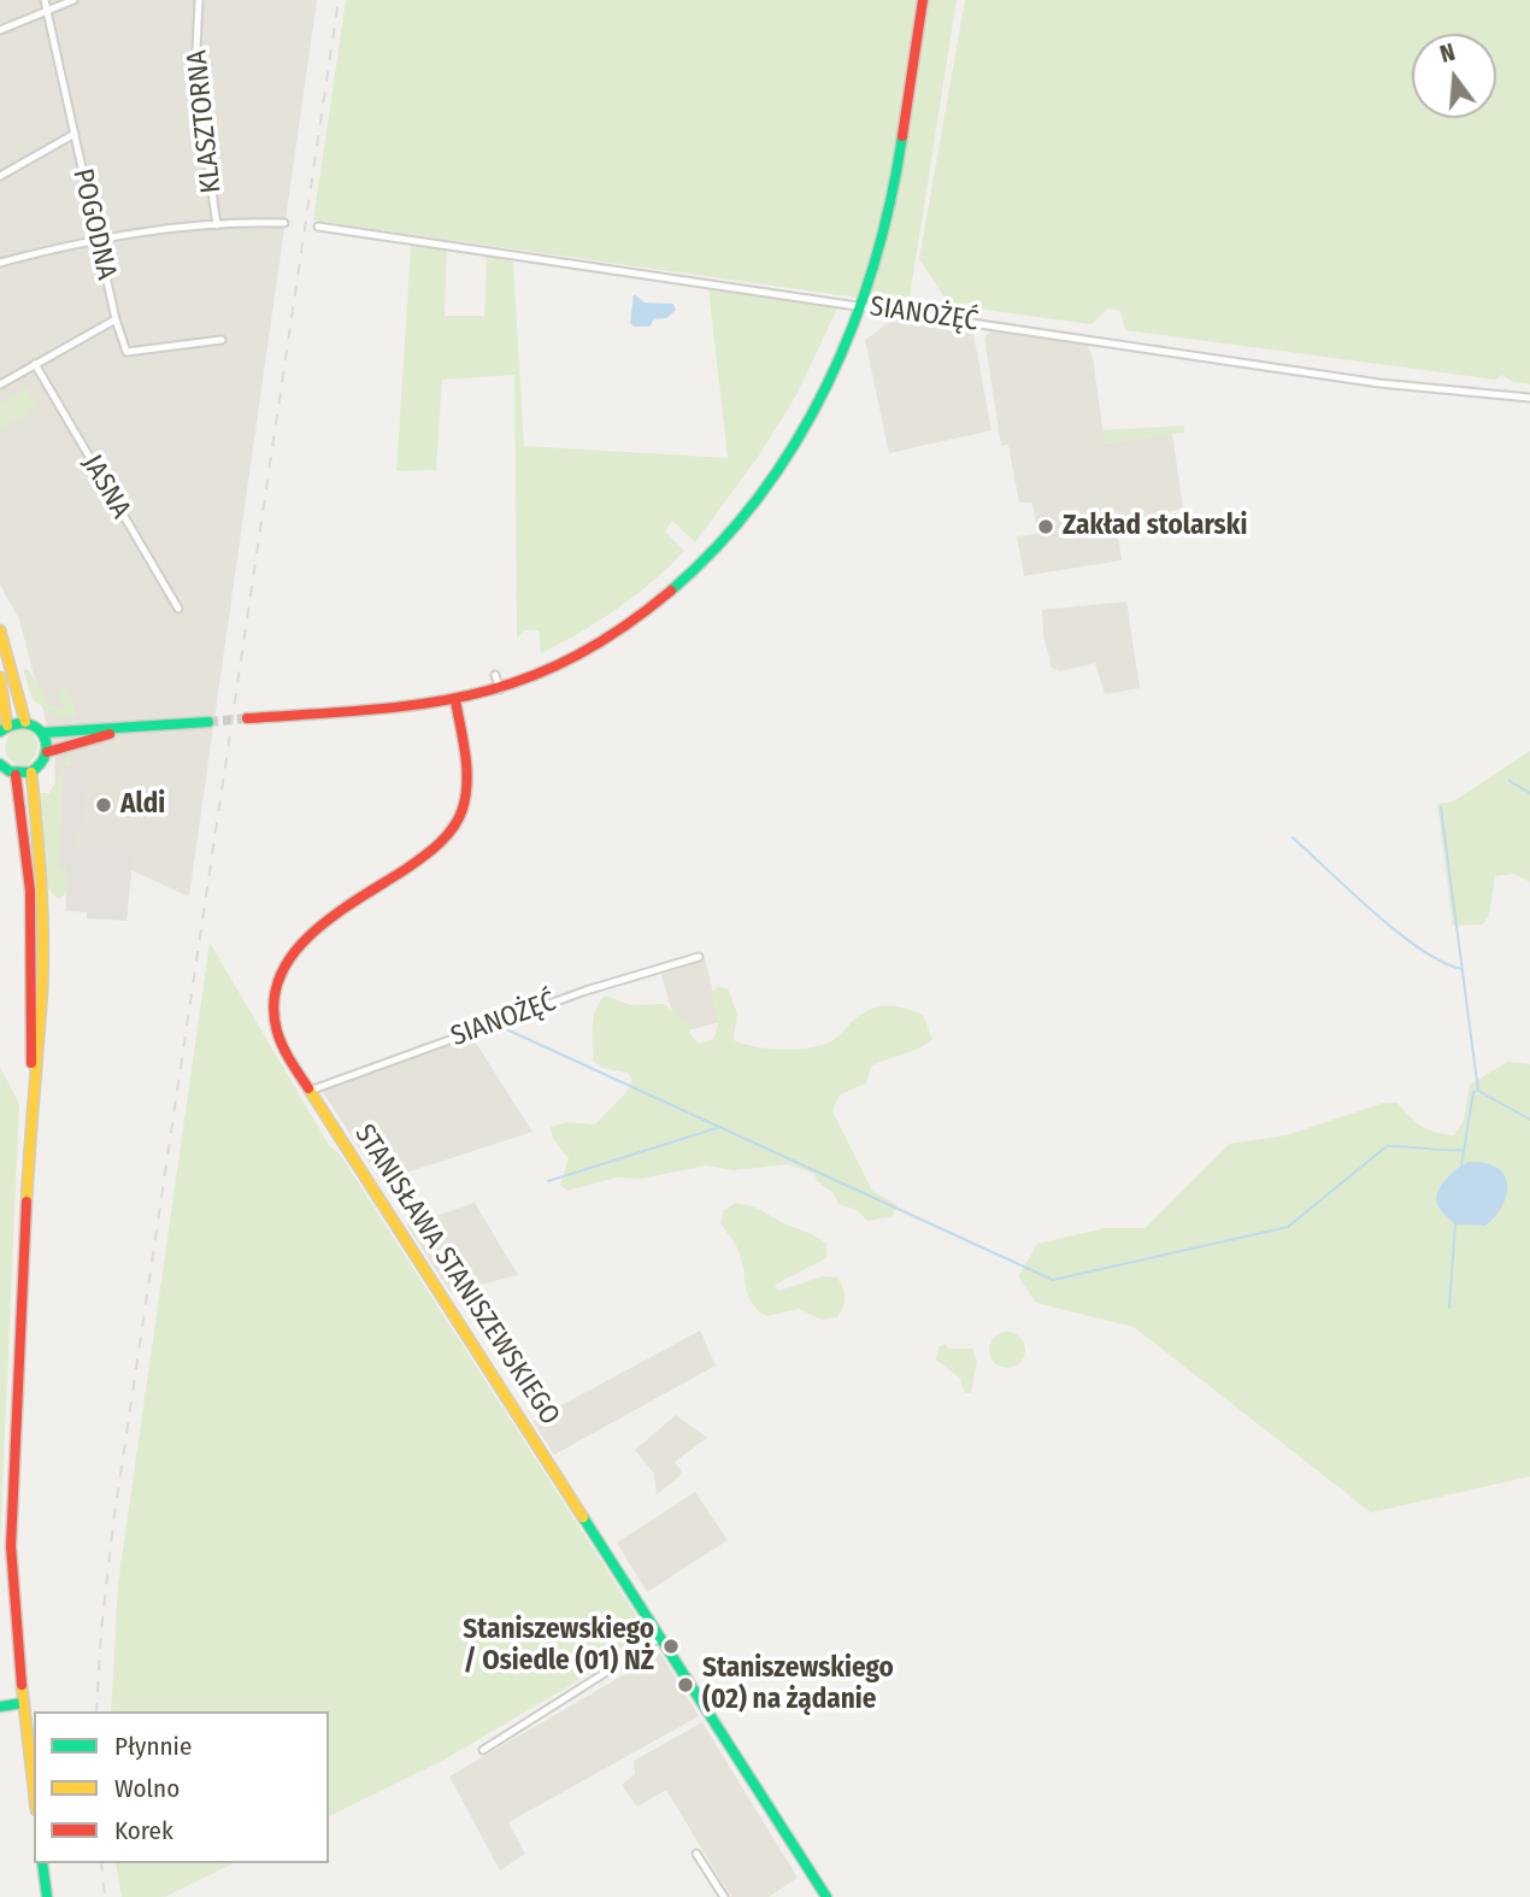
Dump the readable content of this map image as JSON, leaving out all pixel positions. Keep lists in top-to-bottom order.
{
  "streets": {
    "main road": ["STANISŁAWA STANISZEWSKIEGO"],
    "street": [
      "KLASZTORNA",
      "POGODNA",
      "SIANOŻĘĆ",
      "JASNA"
    ]
  },
  "crossings": [
    ["KLASZTORNA", "POGODNA"],
    ["SIANOŻĘĆ", "STANISŁAWA STANISZEWSKIEGO"]
  ],
  "places": [
    "Zakład stolarski",
    "Aldi",
    "Staniszewskiego / Osiedle (01) NŻ",
    "Staniszewskiego (02) na żądanie"
  ],
  "legend": ["Płynnie", "Wolno", "Korek"],
  "north": "top"
}
